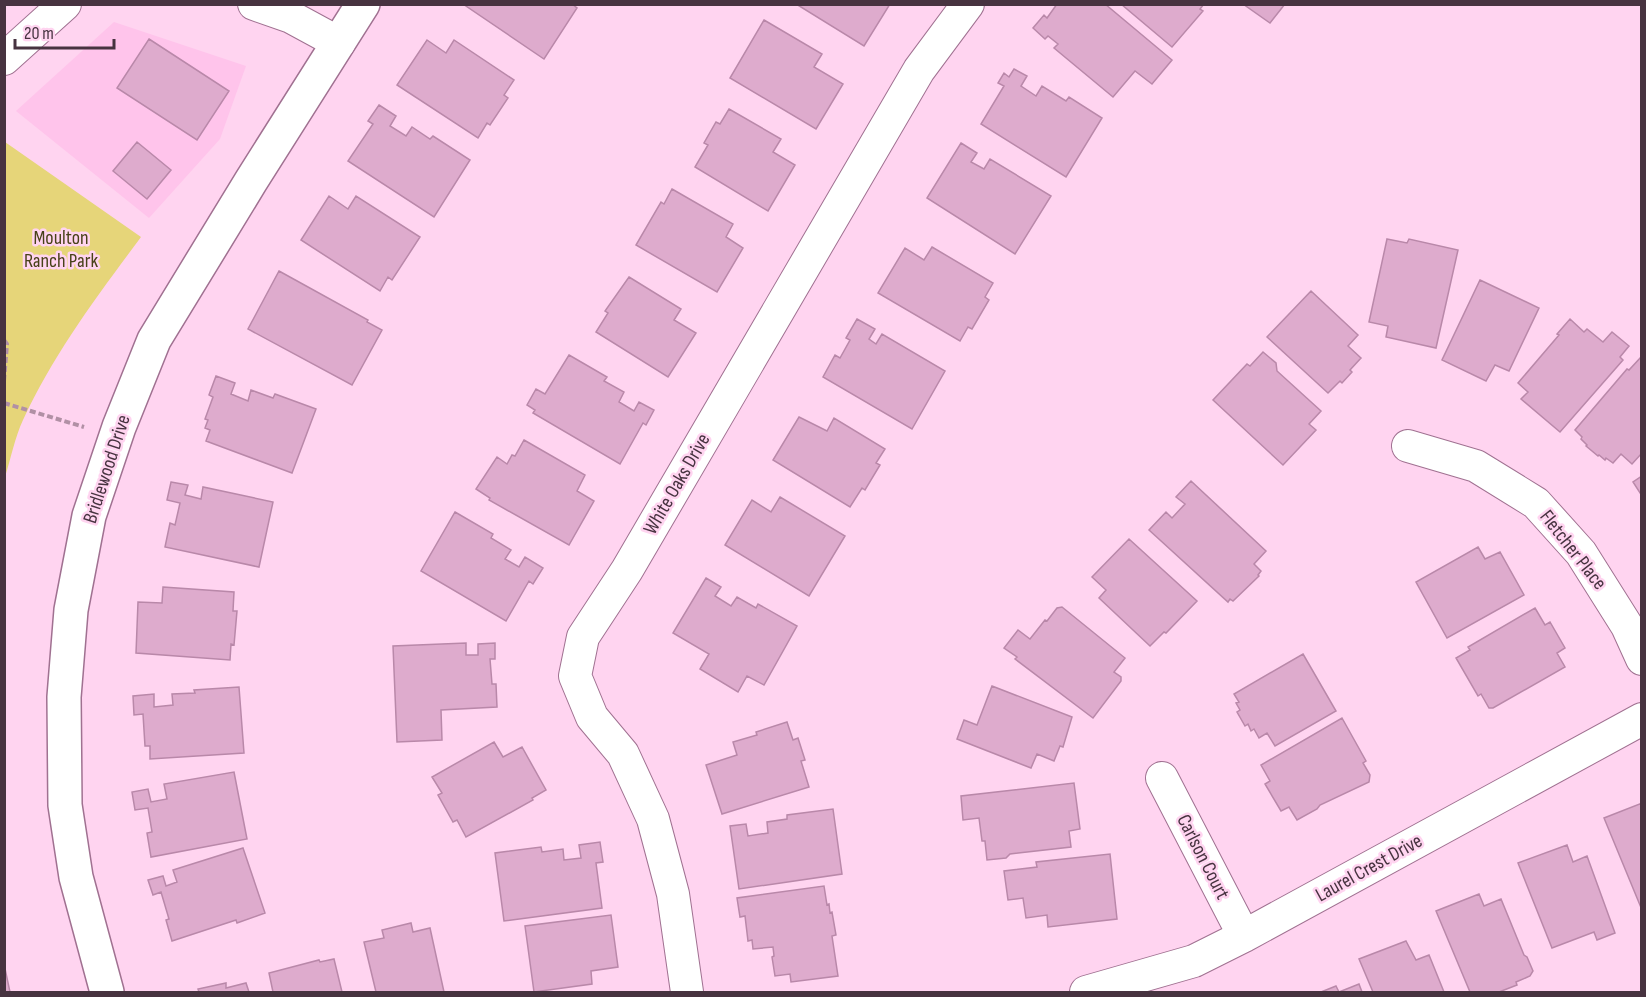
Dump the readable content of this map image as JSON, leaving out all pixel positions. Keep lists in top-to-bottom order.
{
  "streets": {
    "street": [
      "Bridlewood Drive",
      "White Oaks Drive",
      "Fletcher Place",
      "Carlson Court",
      "Laurel Crest Drive"
    ]
  },
  "crossings": [
    ["Carlson Court", "Laurel Crest Drive"]
  ],
  "parks": ["Moulton Ranch Park"],
  "scale_bar": "20 m"
}
